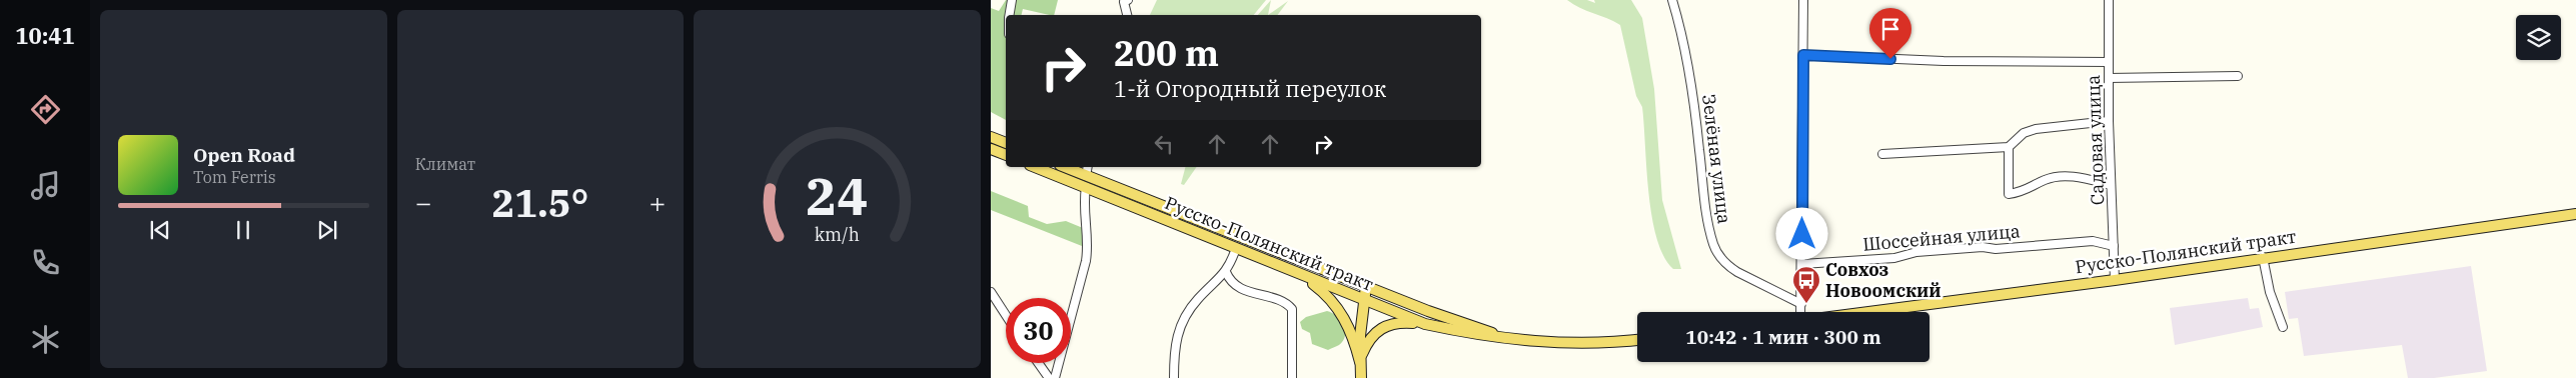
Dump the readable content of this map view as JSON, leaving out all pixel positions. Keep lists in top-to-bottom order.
{
  "streets": {
    "main road": ["Русско-Полянский тракт"],
    "street": ["Садовая улица", "Зелёная улица", "Шоссейная улица"]
  },
  "crossings": [
    ["Садовая улица", "Шоссейная улица"],
    ["Садовая улица", "Русско-Полянский тракт"]
  ],
  "places": {
    "bus stop": ["Совхоз Новоомский"]
  },
  "page": {
    "tabs": "10:41",
    "tile": "Климат",
    "turn": ["200 m", "1-й Огородный переулок"],
    "song": ["Open Road", "Tom Ferris"],
    "heat": ["−", "21.5°", "+"],
    "limit": "30",
    "trip": "10:42 · 1 мин · 300 m",
    "gauge": ["24", "km/h"]
  }
}
